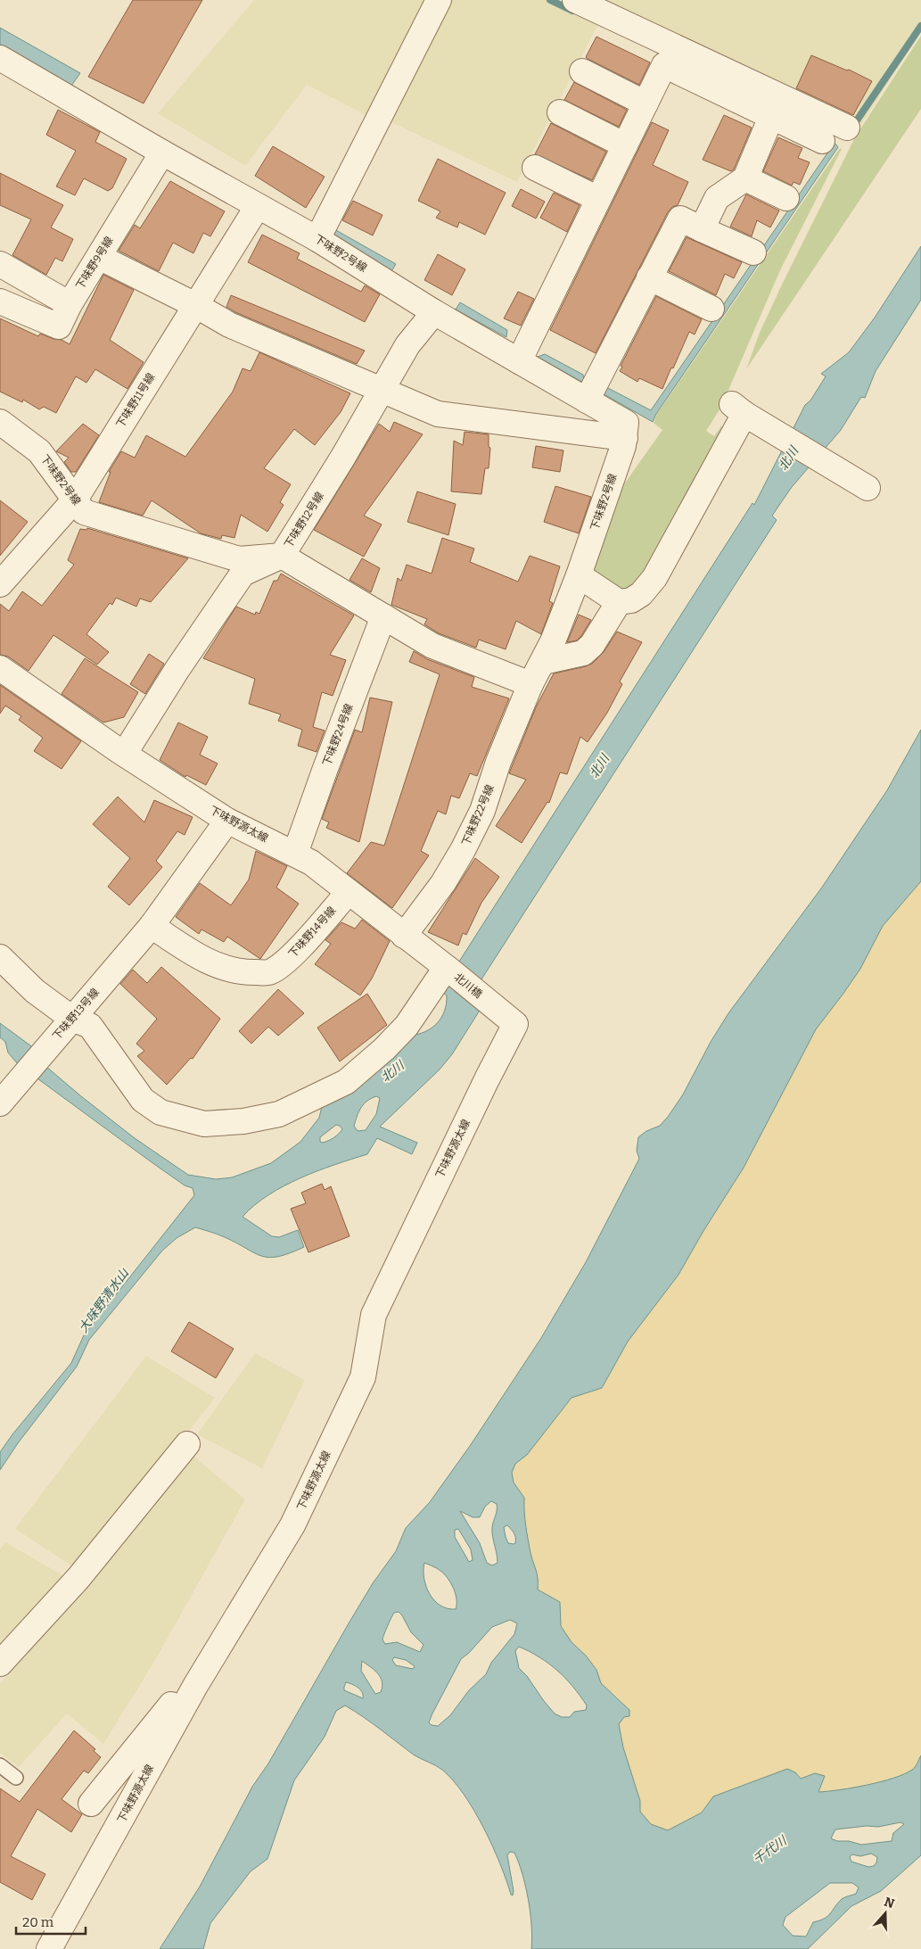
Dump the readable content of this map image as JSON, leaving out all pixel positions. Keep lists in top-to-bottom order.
{
  "streets": {
    "street": [
      "下味野2号線",
      "下味野9号線",
      "下味野11号線",
      "下味野12号線",
      "下味野24号線",
      "下味野22号線",
      "下味野源太線",
      "下味野14号線",
      "北川橋",
      "下味野13号線"
    ]
  },
  "crossings": [
    ["下味野2号線", "下味野9号線"],
    ["下味野2号線", "下味野11号線"],
    ["下味野2号線", "下味野12号線"],
    ["下味野2号線", "下味野22号線"],
    ["下味野12号線", "下味野源太線"],
    ["下味野24号線", "下味野源太線"],
    ["下味野22号線", "下味野源太線"],
    ["下味野源太線", "下味野14号線"],
    ["下味野源太線", "北川橋"],
    ["下味野源太線", "下味野13号線"],
    ["下味野14号線", "下味野13号線"]
  ],
  "water": ["北川", "大味野清水山", "千代川"],
  "scale_bar": "20 m",
  "north": "top"
}
